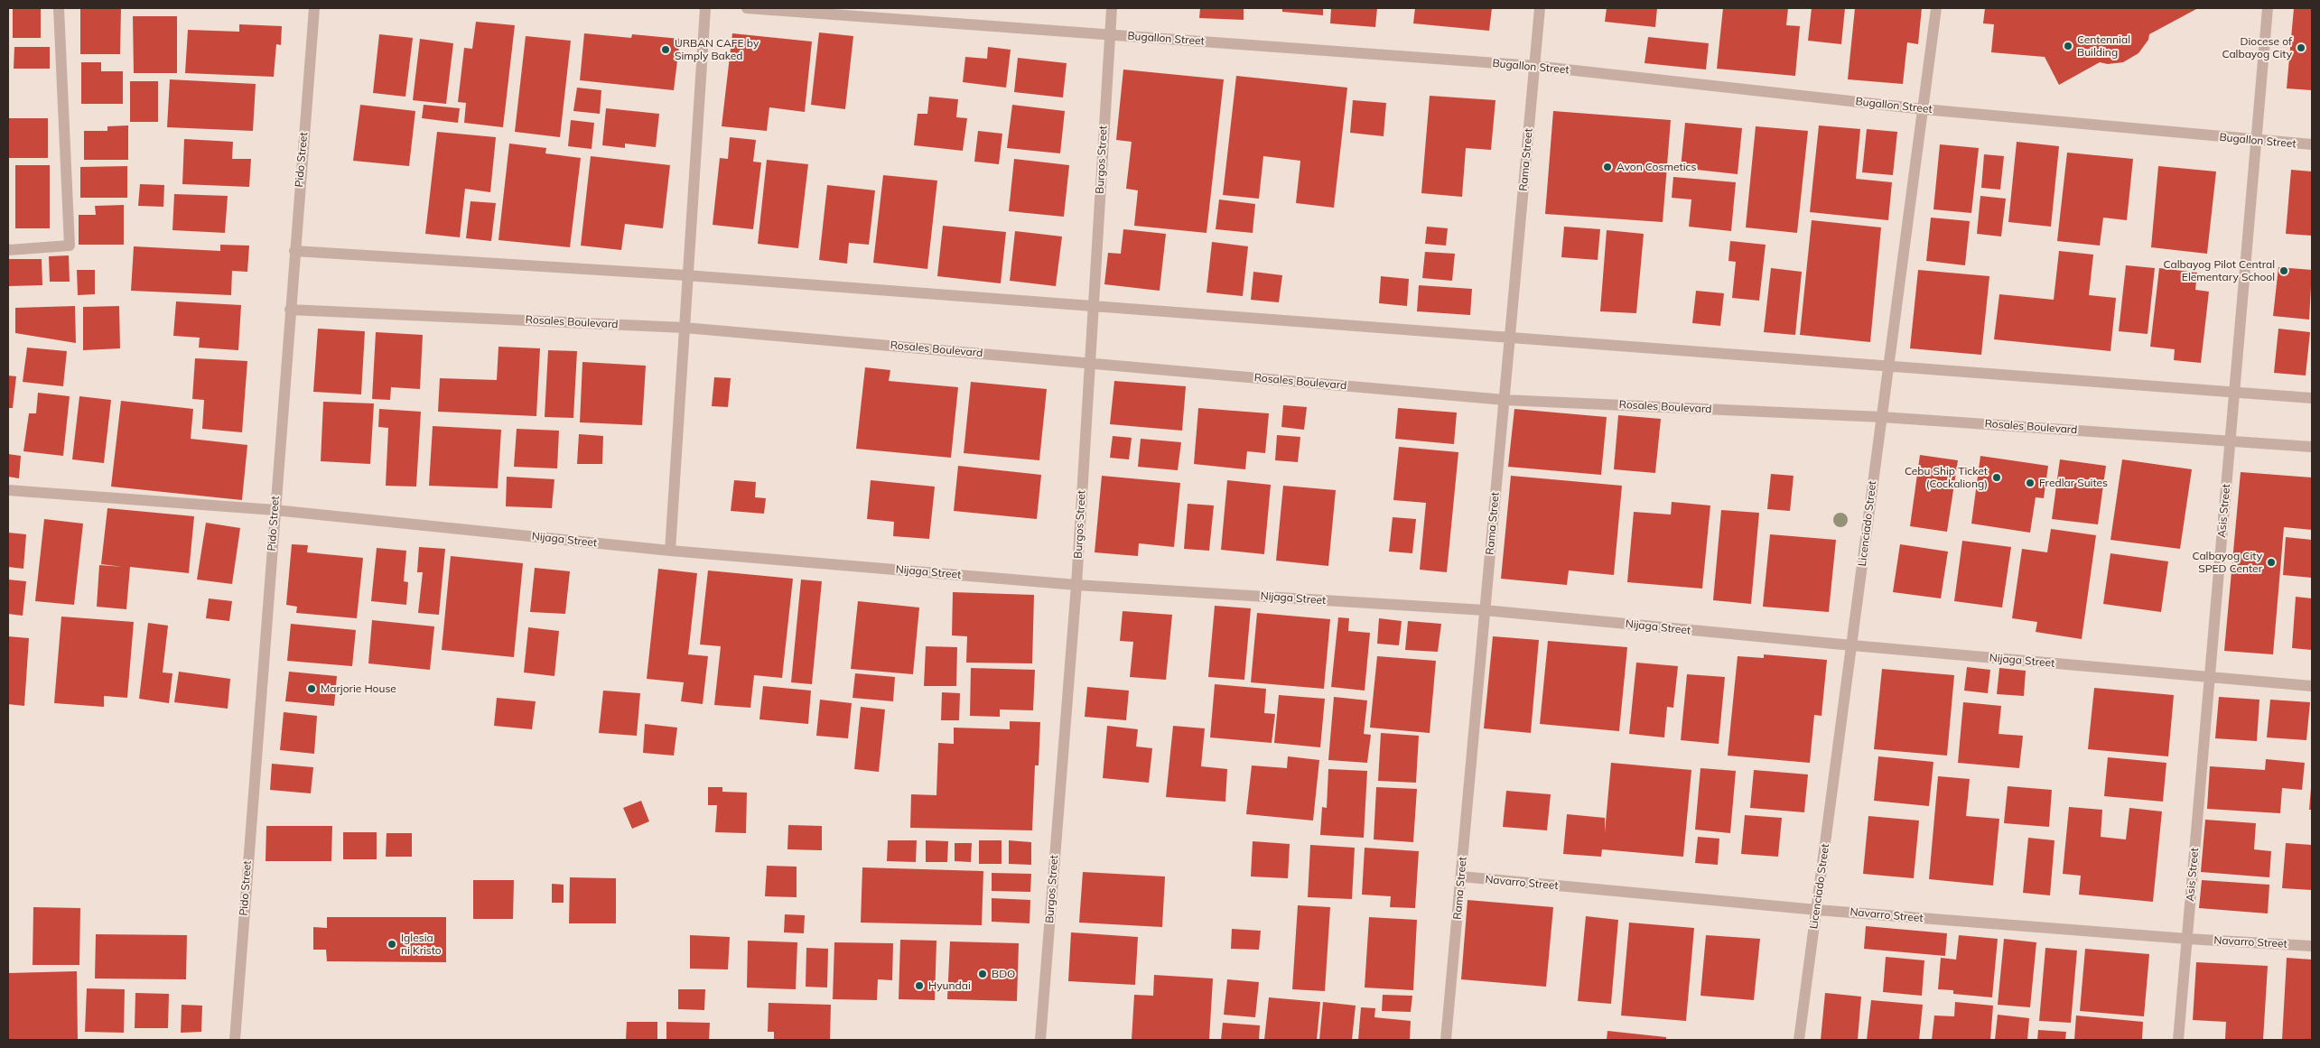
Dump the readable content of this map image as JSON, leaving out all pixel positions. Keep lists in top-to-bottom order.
{
  "streets": {
    "street": [
      "Bugallon Street",
      "Pido Street",
      "Burgos Street",
      "Rama Street",
      "Rosales Boulevard",
      "Asis Street",
      "Licenciado Street",
      "Nijaga Street",
      "Navarro Street"
    ]
  },
  "crossings": [
    ["Bugallon Street", "Burgos Street"],
    ["Bugallon Street", "Rama Street"],
    ["Bugallon Street", "Asis Street"],
    ["Bugallon Street", "Licenciado Street"],
    ["Pido Street", "Rosales Boulevard"],
    ["Pido Street", "Nijaga Street"],
    ["Burgos Street", "Rosales Boulevard"],
    ["Burgos Street", "Nijaga Street"],
    ["Rama Street", "Rosales Boulevard"],
    ["Rama Street", "Nijaga Street"],
    ["Rama Street", "Navarro Street"],
    ["Rosales Boulevard", "Asis Street"],
    ["Rosales Boulevard", "Licenciado Street"],
    ["Asis Street", "Nijaga Street"],
    ["Asis Street", "Navarro Street"],
    ["Licenciado Street", "Nijaga Street"],
    ["Licenciado Street", "Navarro Street"]
  ],
  "places": [
    "Centennial Building",
    "Diocese of Calbayog City",
    "URBAN CAFE by Simply Baked",
    "Avon Cosmetics",
    "Calbayog Pilot Central Elementary School",
    "Cebu Ship Ticket (Cockaliong)",
    "Fredlar Suites",
    "Calbayog City SPED Center",
    "Marjorie House",
    "Iglesia ni Kristo",
    "BDO",
    "Hyundai"
  ]
}
